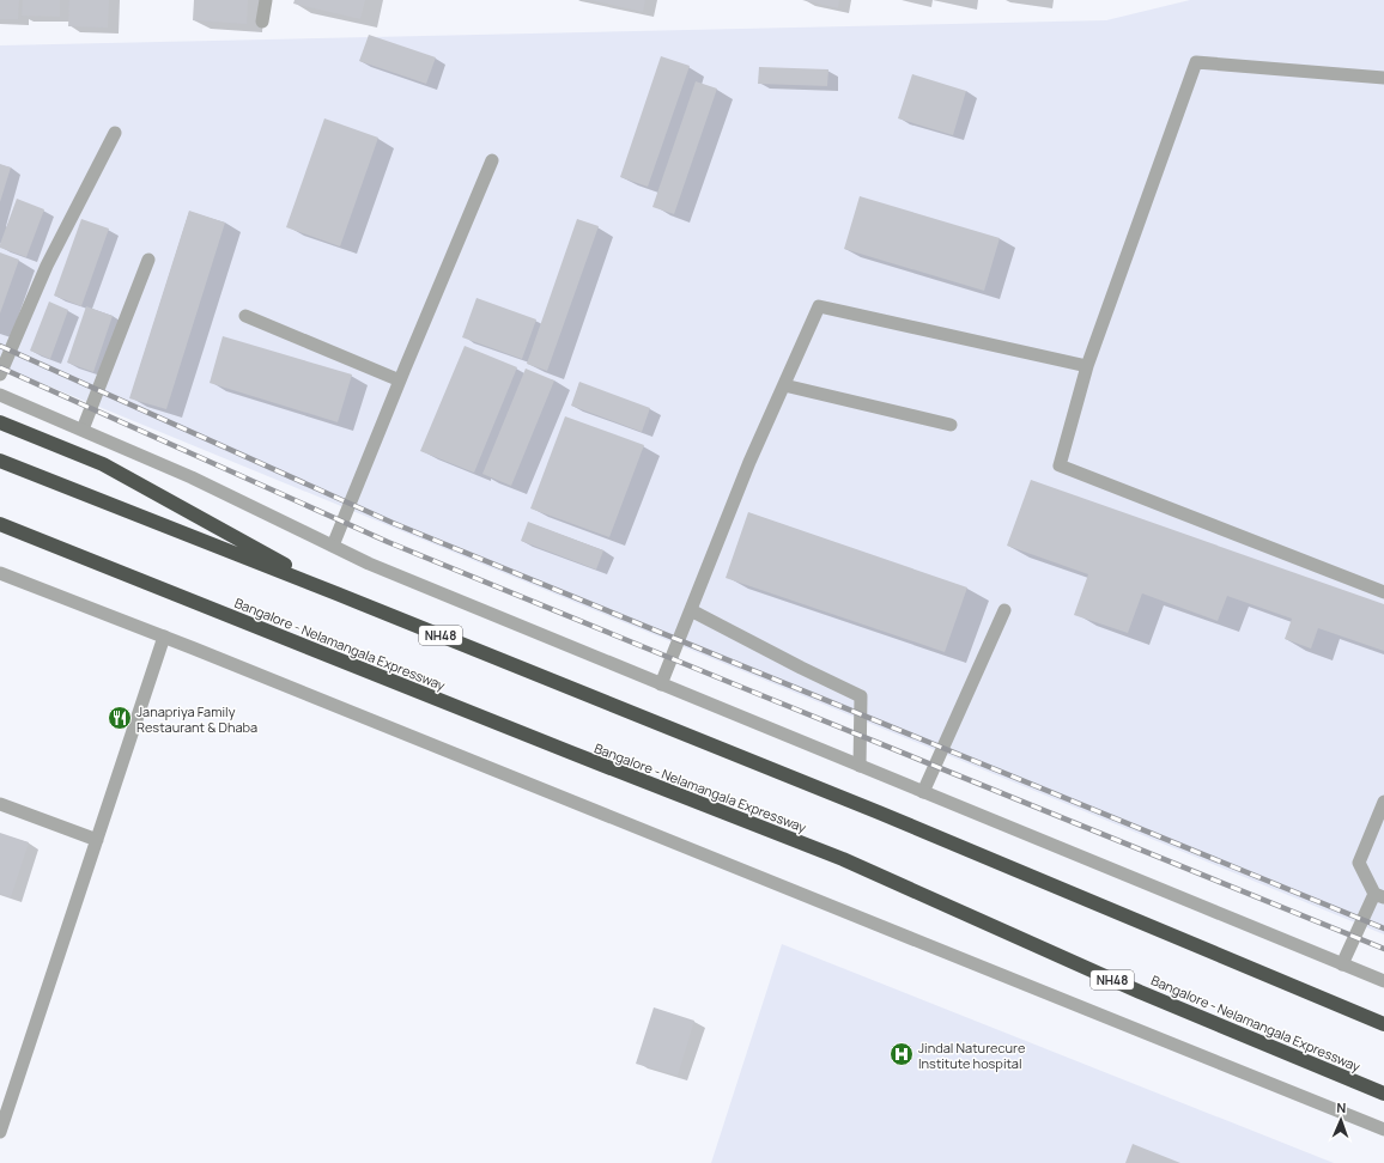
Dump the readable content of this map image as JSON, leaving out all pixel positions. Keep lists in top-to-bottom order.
{
  "streets": {
    "highway": ["NH48", "Bangalore - Nelamangala Expressway"]
  },
  "places": {
    "restaurant": ["Janapriya Family Restaurant & Dhaba"],
    "hospital": ["Jindal Naturecure Institute hospital"]
  },
  "north": "top"
}
